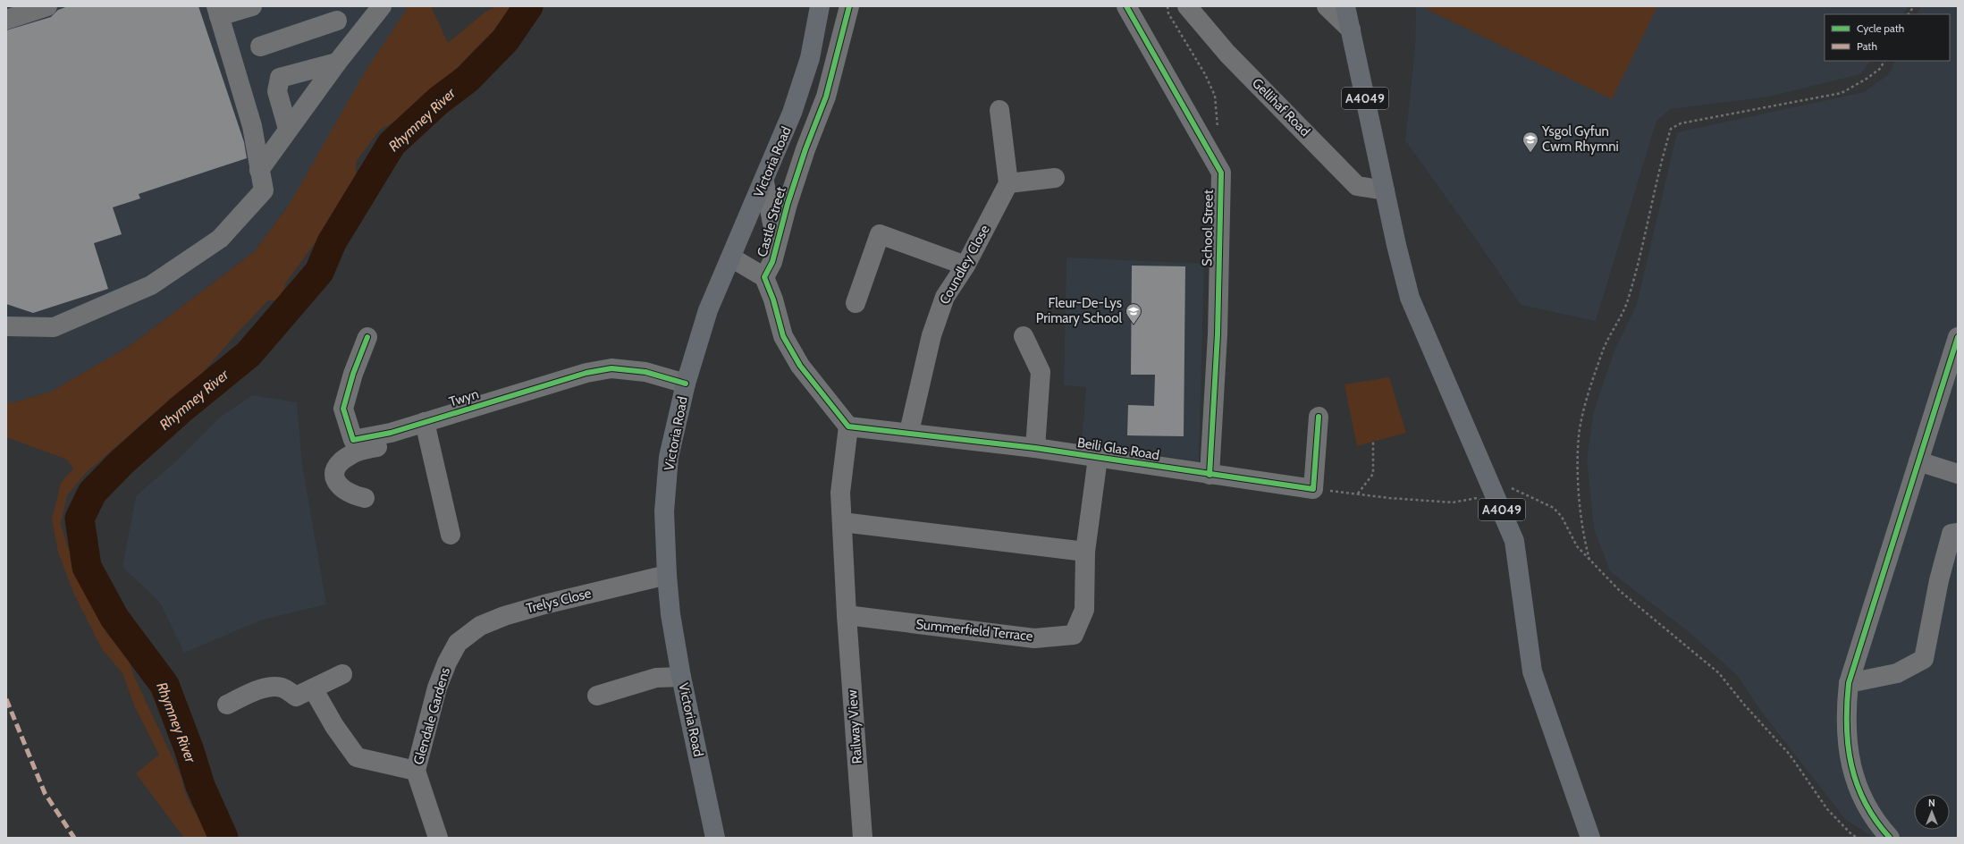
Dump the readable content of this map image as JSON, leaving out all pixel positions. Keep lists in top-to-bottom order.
{
  "streets": {
    "main road": ["A4049", "Victoria Road"],
    "street": [
      "Gellihaf Road",
      "Castle Street",
      "School Street",
      "Coundley Close",
      "Twyn",
      "Beili Glas Road",
      "Trelys Close",
      "Summerfield Terrace",
      "Glendale Gardens",
      "Railway View"
    ]
  },
  "crossings": [
    ["A4049", "Gellihaf Road"],
    ["Victoria Road", "Twyn"],
    ["Victoria Road", "Trelys Close"],
    ["Castle Street", "Beili Glas Road"],
    ["Castle Street", "Railway View"],
    ["School Street", "Beili Glas Road"],
    ["Coundley Close", "Beili Glas Road"],
    ["Beili Glas Road", "Summerfield Terrace"],
    ["Beili Glas Road", "Railway View"],
    ["Trelys Close", "Glendale Gardens"],
    ["Summerfield Terrace", "Railway View"]
  ],
  "water": ["Rhymney River"],
  "places": {
    "school or university": ["Ysgol Gyfun Cwm Rhymni", "Fleur-De-Lys Primary School"]
  },
  "legend": ["Cycle path", "Path"],
  "north": "top"
}
